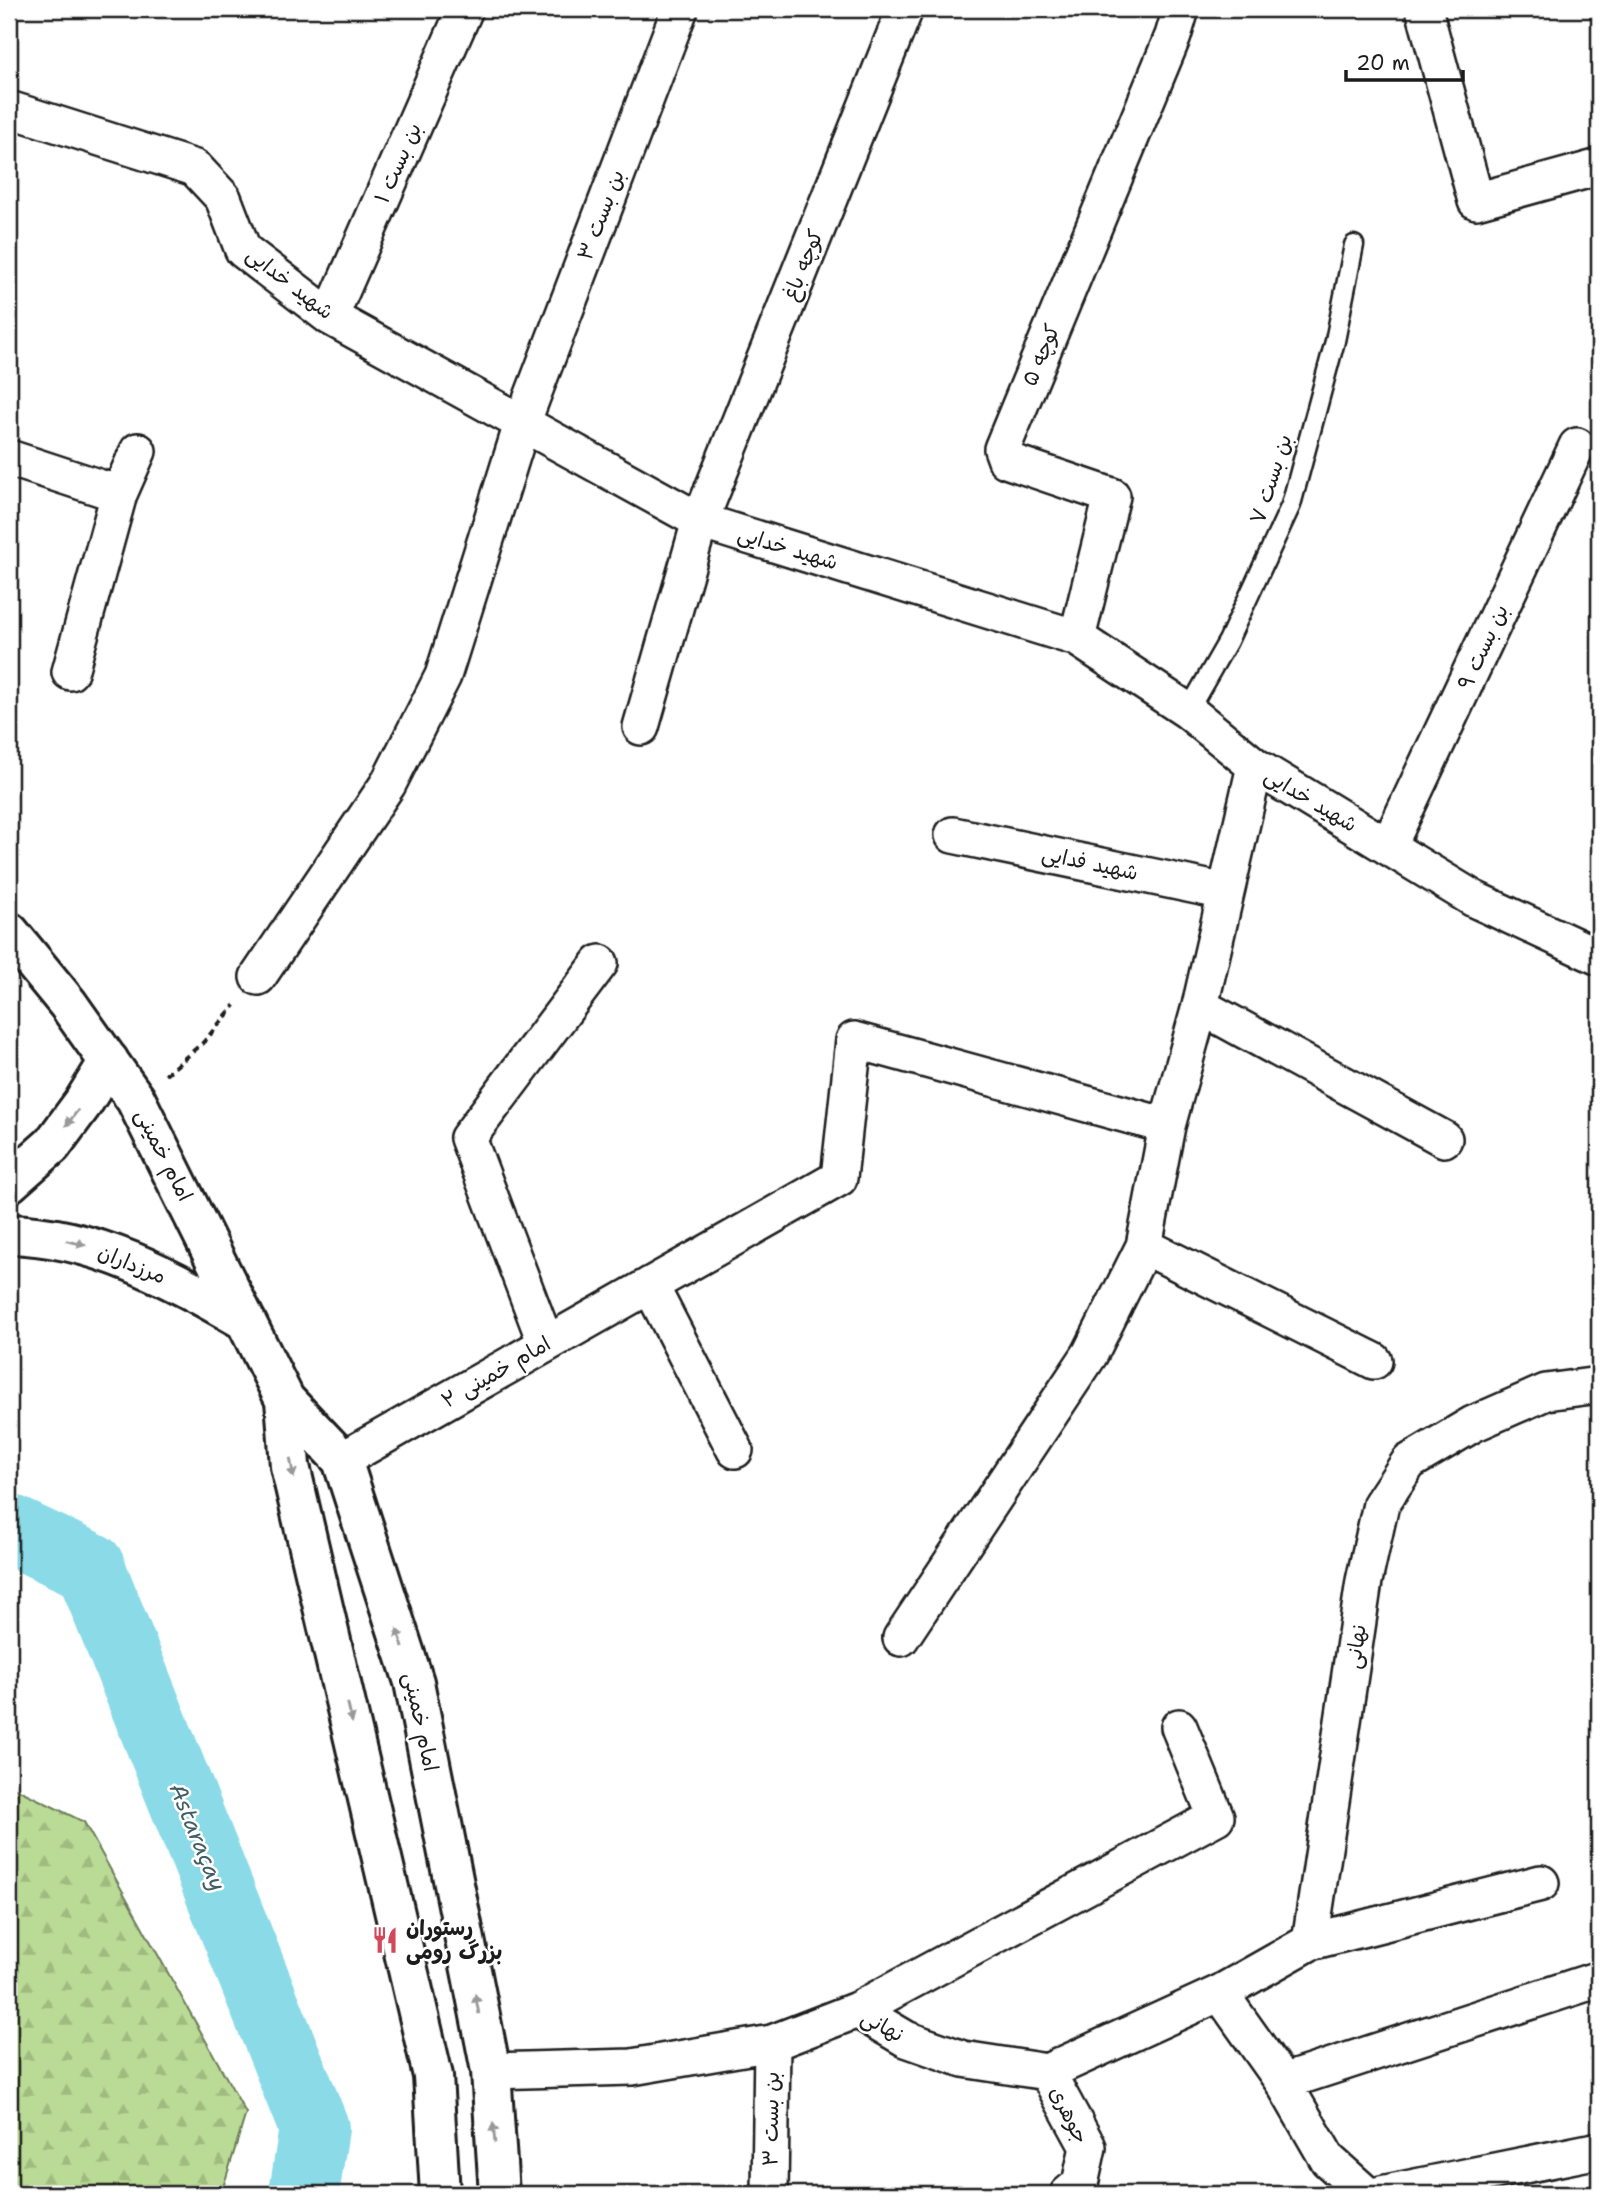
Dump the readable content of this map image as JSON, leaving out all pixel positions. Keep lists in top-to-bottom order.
{
  "streets": {
    "street": [
      "بن بست ۱",
      "بن بست ۳",
      "کوچه باغ",
      "شهید خدایی",
      "کوچه ۵",
      "بن بست ۹",
      "شهید فدایی",
      "امام خمینی",
      "مرزداران",
      "امام خمینی ۲",
      "نهانی",
      "جوهری"
    ],
    "lane": ["بن بست ۷"]
  },
  "crossings": [
    ["بن بست ۱", "شهید خدایی"],
    ["بن بست ۳", "شهید خدایی"],
    ["بن بست ۳", "نهانی"],
    ["کوچه باغ", "شهید خدایی"],
    ["شهید خدایی", "کوچه ۵"],
    ["شهید خدایی", "بن بست ۷"],
    ["شهید خدایی", "بن بست ۹"],
    ["امام خمینی", "مرزداران"],
    ["امام خمینی", "امام خمینی ۲"],
    ["امام خمینی", "نهانی"],
    ["نهانی", "جوهری"]
  ],
  "one_way": ["مرزداران"],
  "water": ["Astaraçay"],
  "places": {
    "restaurant": ["رستوران بزرگ رومی"]
  },
  "scale_bar": "20 m"
}
